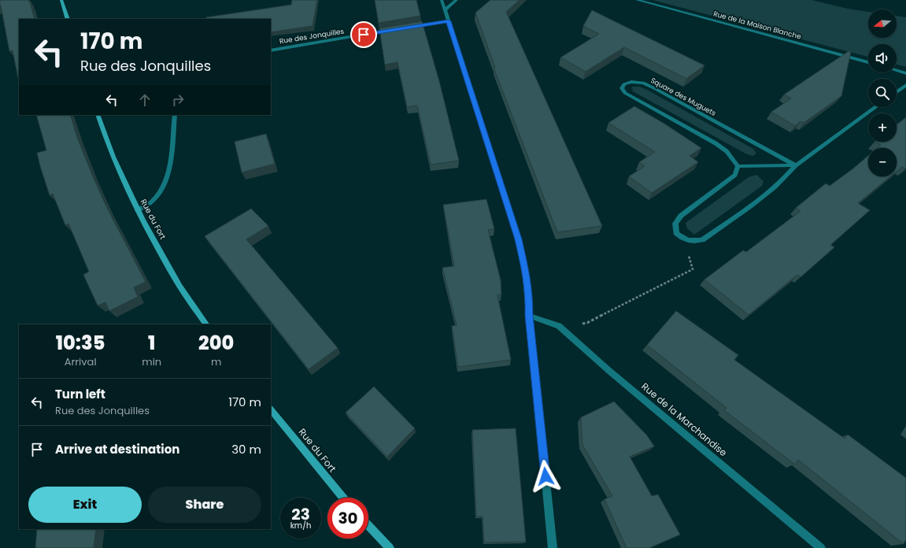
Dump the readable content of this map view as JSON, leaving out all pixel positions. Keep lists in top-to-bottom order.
{
  "streets": {
    "street": [
      "Rue de la Maison Blanche",
      "Rue des Jonquilles",
      "Square des Muguets",
      "Rue du Fort",
      "Rue de la Marchandise"
    ]
  },
  "north": "left",
  "page": {
    "map_buttons": ["+", "−"],
    "turn": ["170 m", "Rue des Jonquilles"],
    "eta": [
      "10:35",
      "Arrival",
      "1",
      "min",
      "200",
      "m"
    ],
    "list": [
      {
        "name": "Turn left",
        "note": "Rue des Jonquilles",
        "value": "170 m"
      },
      {
        "name": "Arrive at destination",
        "value": "30 m"
      }
    ],
    "buttons": ["Exit", "Share"],
    "speed": "23 km/h",
    "limit": "30"
  }
}
